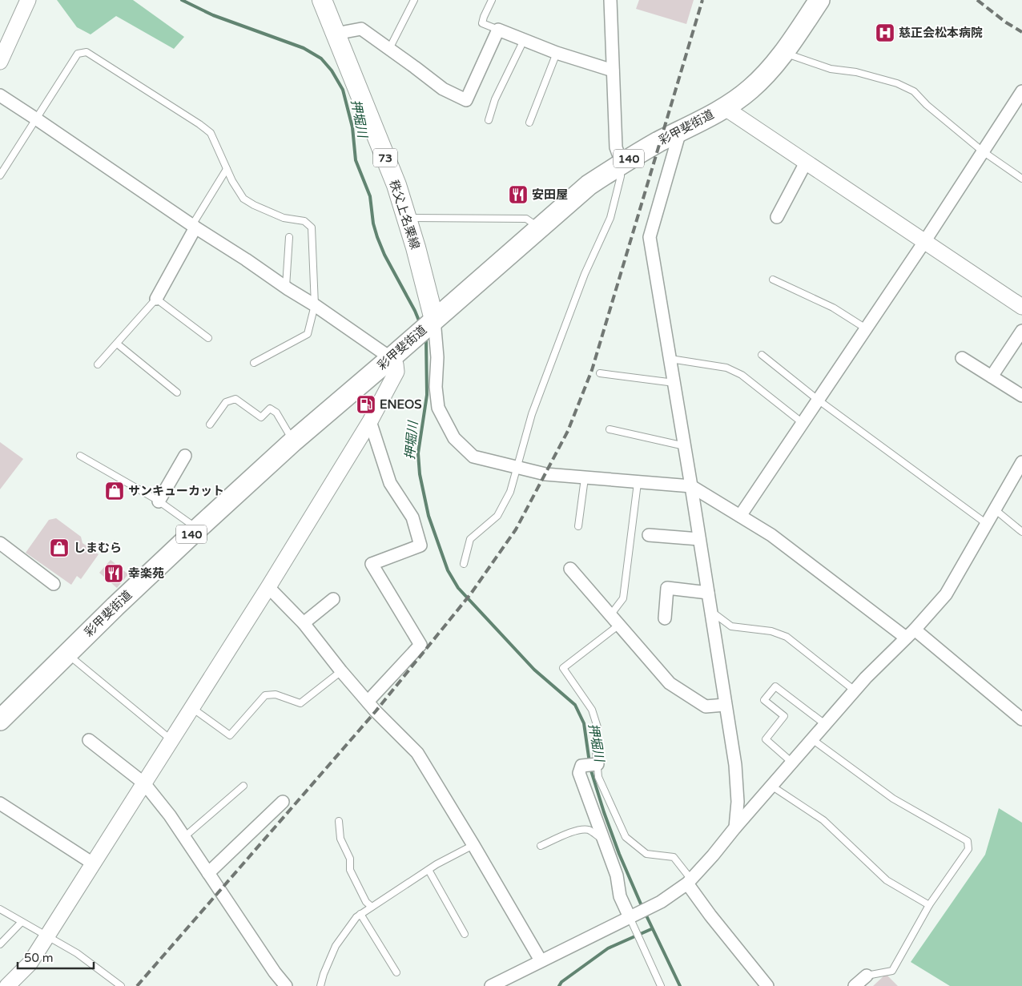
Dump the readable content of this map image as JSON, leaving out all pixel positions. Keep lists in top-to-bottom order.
{
  "streets": {
    "highway": ["彩甲斐街道", "140"],
    "main road": ["73", "秩父上名栗線"]
  },
  "crossings": [
    ["彩甲斐街道", "秩父上名栗線"]
  ],
  "water": ["押堀川"],
  "places": {
    "hospital": ["慈正会松本病院"],
    "restaurant": ["安田屋", "幸楽苑"],
    "fuel station": ["ENEOS"],
    "shop": ["サンキューカット", "しまむら"]
  },
  "scale_bar": "50 m"
}
